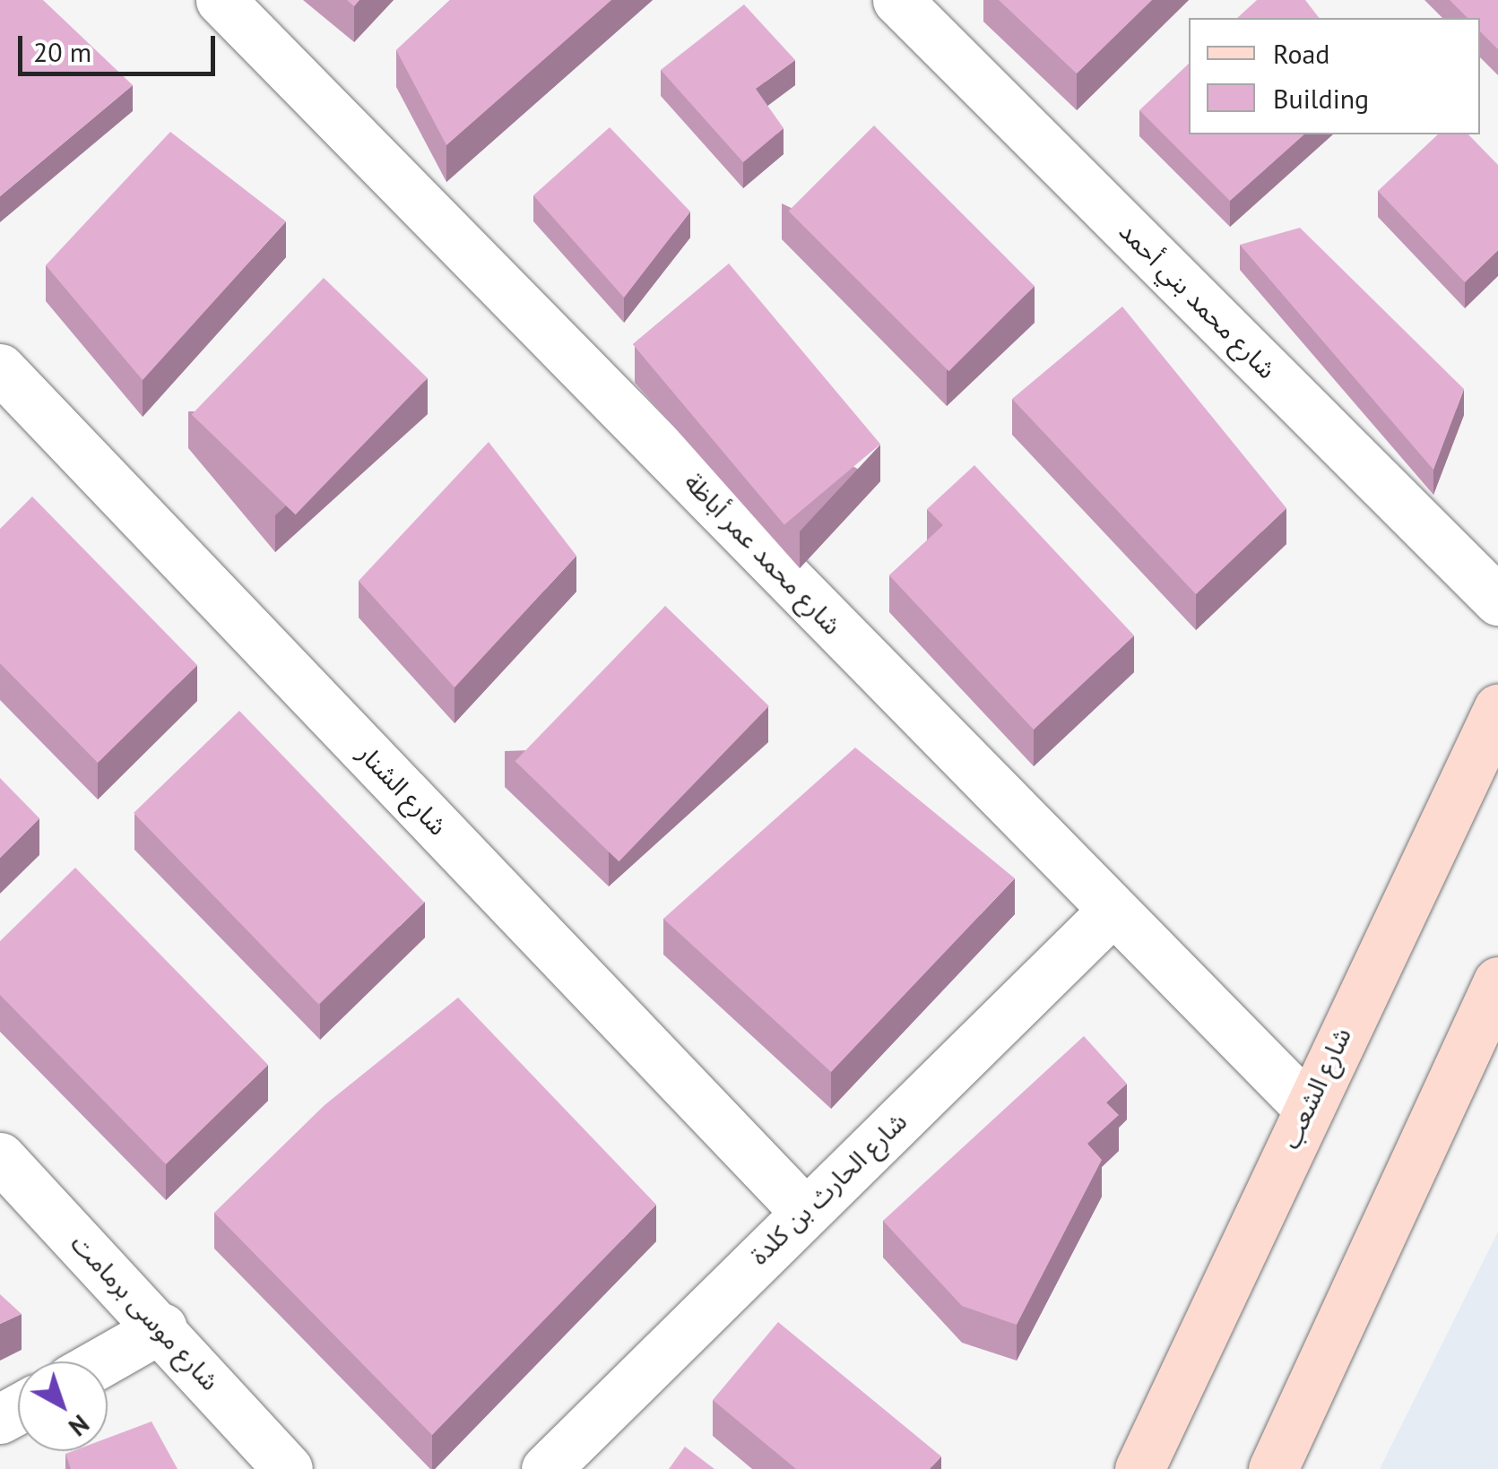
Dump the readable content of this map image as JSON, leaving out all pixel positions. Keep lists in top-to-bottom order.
{
  "streets": {
    "street": [
      "شارع محمد بني أحمد",
      "شارع محمد عمر أباظة",
      "شارع الشنار",
      "شارع الشعب",
      "شارع الحارث بن كلدة",
      "شارع موسى برمامت"
    ]
  },
  "crossings": [
    ["شارع محمد عمر أباظة", "شارع الشعب"],
    ["شارع محمد عمر أباظة", "شارع الحارث بن كلدة"],
    ["شارع الشنار", "شارع الحارث بن كلدة"]
  ],
  "legend": ["Road", "Building"],
  "scale_bar": "20 m",
  "north": "bottom right"
}
